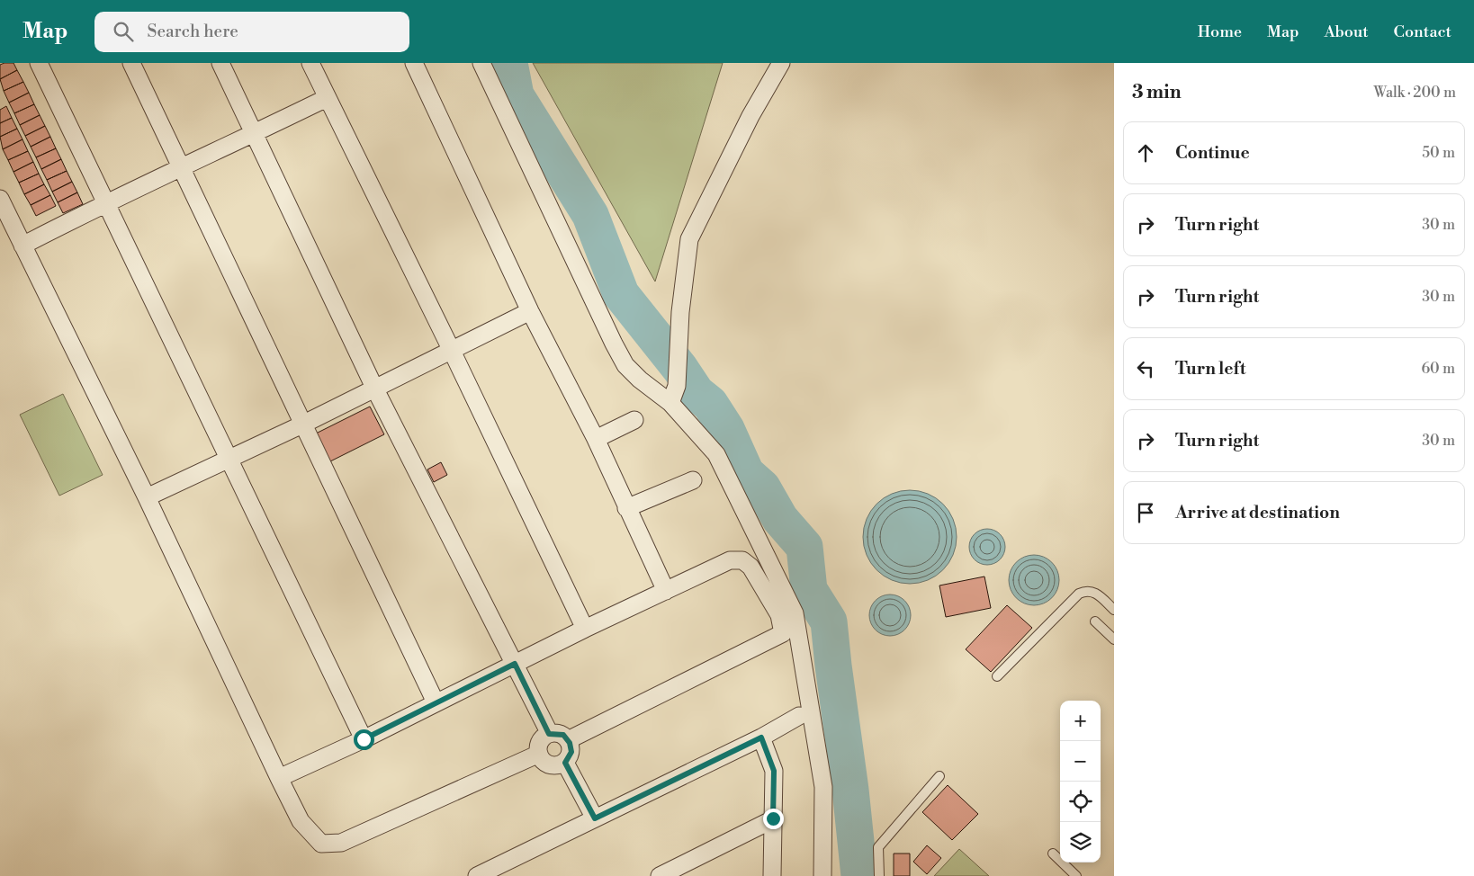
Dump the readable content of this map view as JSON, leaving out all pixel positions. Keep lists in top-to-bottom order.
{
  "page": {
    "header": "Map",
    "search": "Search here",
    "nav": [
      "Home",
      "Map",
      "About",
      "Contact"
    ],
    "heading": ["3 min", "Walk · 200 m"],
    "list": [
      ["Continue", "50 m"],
      ["Turn right", "30 m"],
      ["Turn right", "30 m"],
      ["Turn left", "60 m"],
      ["Turn right", "30 m"],
      "Arrive at destination"
    ],
    "map_buttons": ["+", "−"]
  }
}
